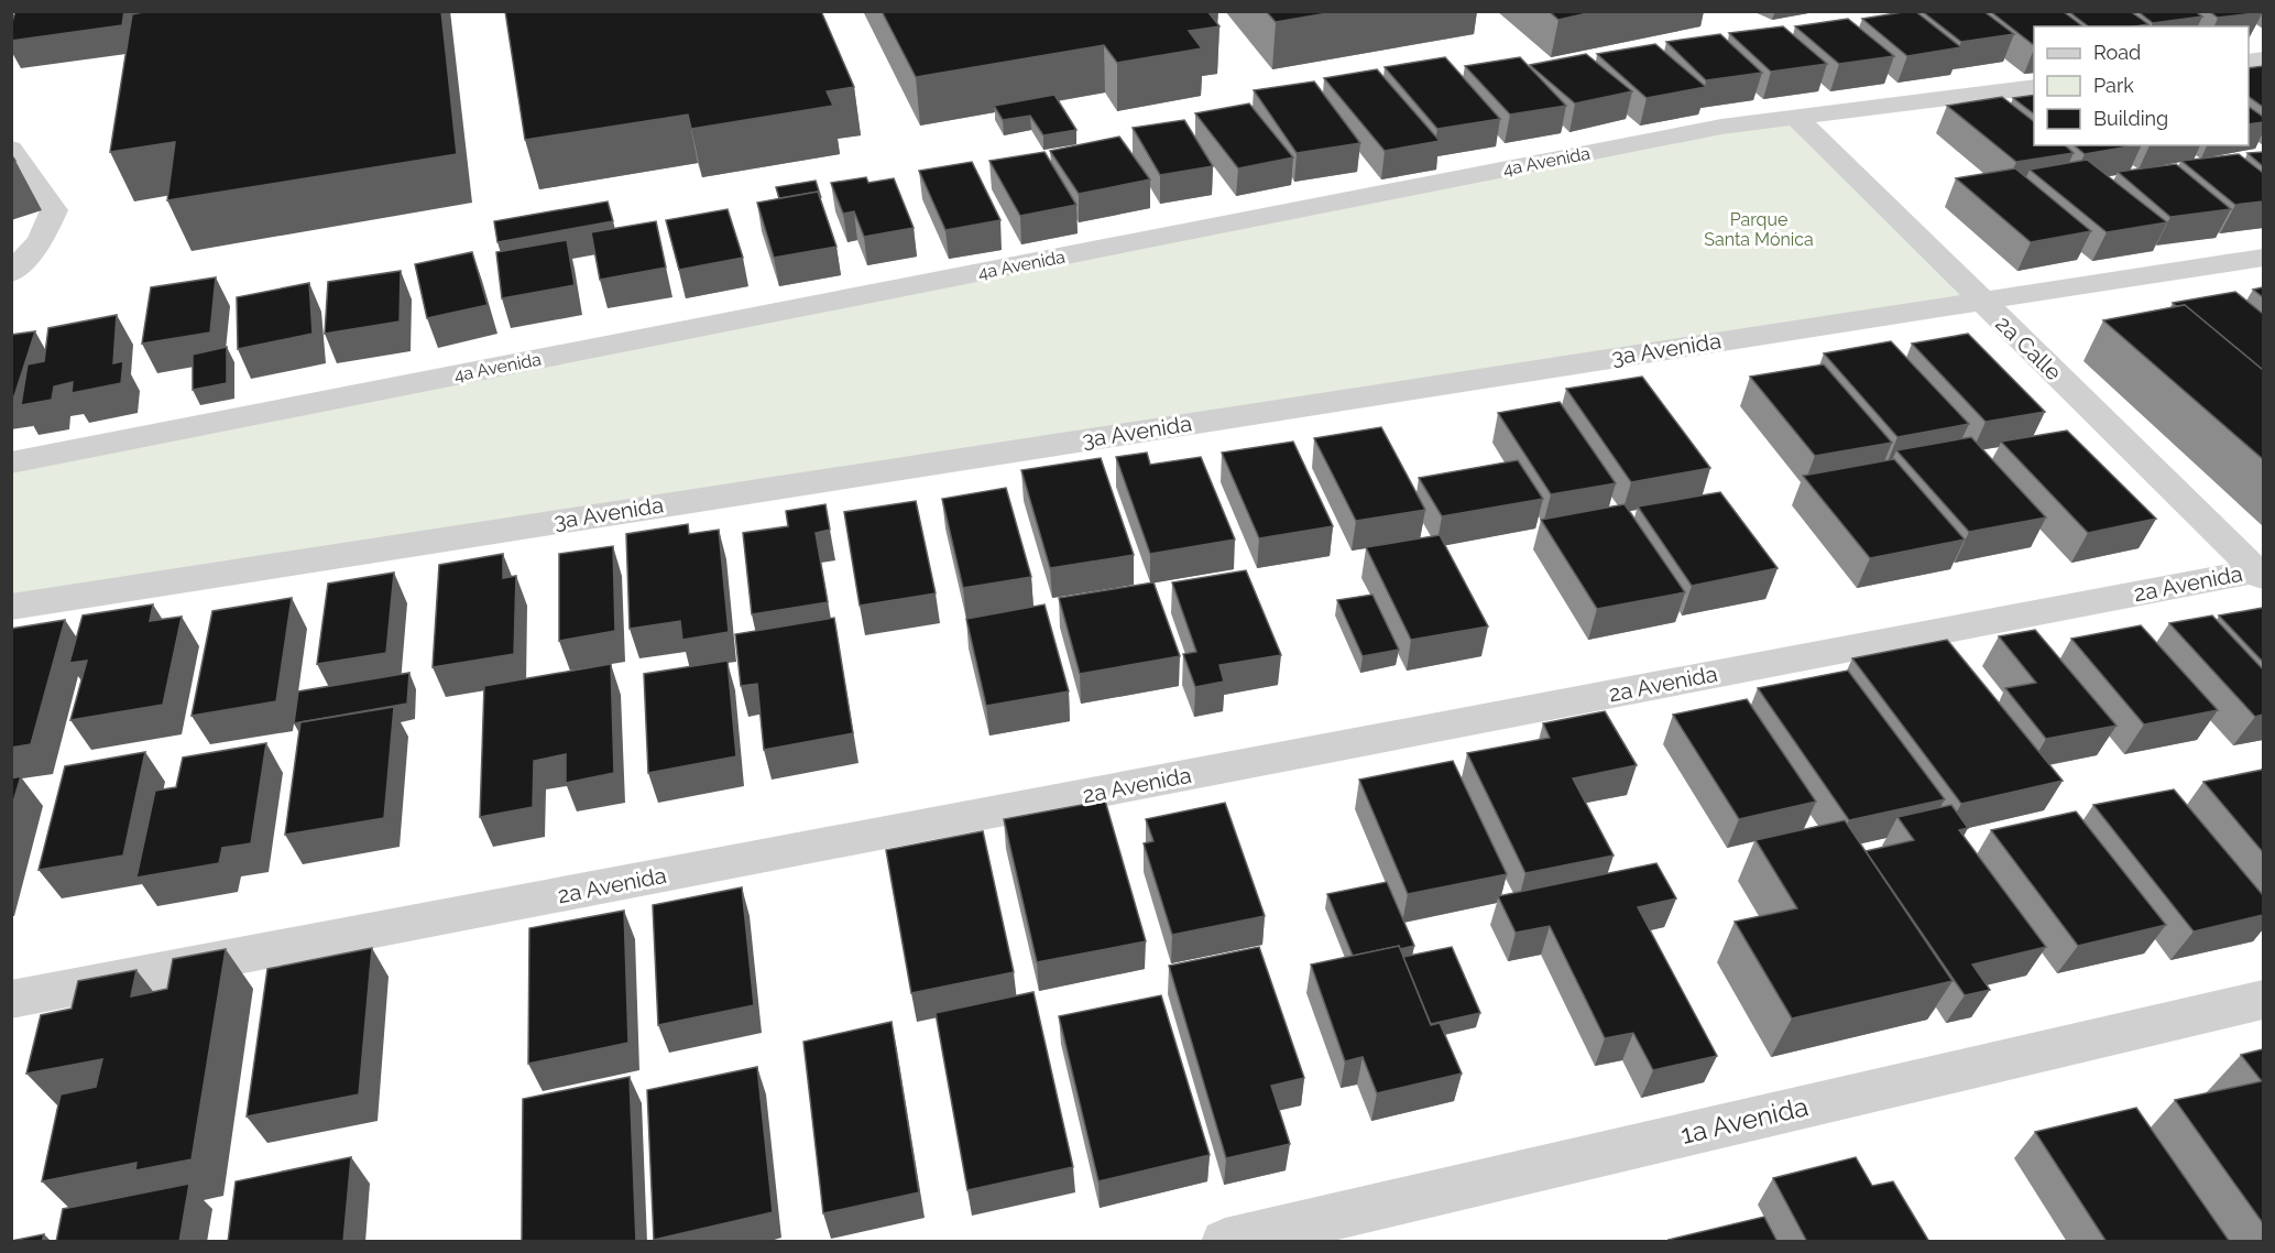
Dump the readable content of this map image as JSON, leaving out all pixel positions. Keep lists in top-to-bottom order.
{
  "streets": {
    "street": [
      "4a Avenida",
      "2a Calle",
      "3a Avenida",
      "2a Avenida",
      "1a Avenida"
    ]
  },
  "crossings": [
    ["4a Avenida", "2a Calle"],
    ["2a Calle", "3a Avenida"],
    ["2a Calle", "2a Avenida"]
  ],
  "parks": ["Parque Santa Mónica"],
  "legend": ["Road", "Park", "Building"]
}
